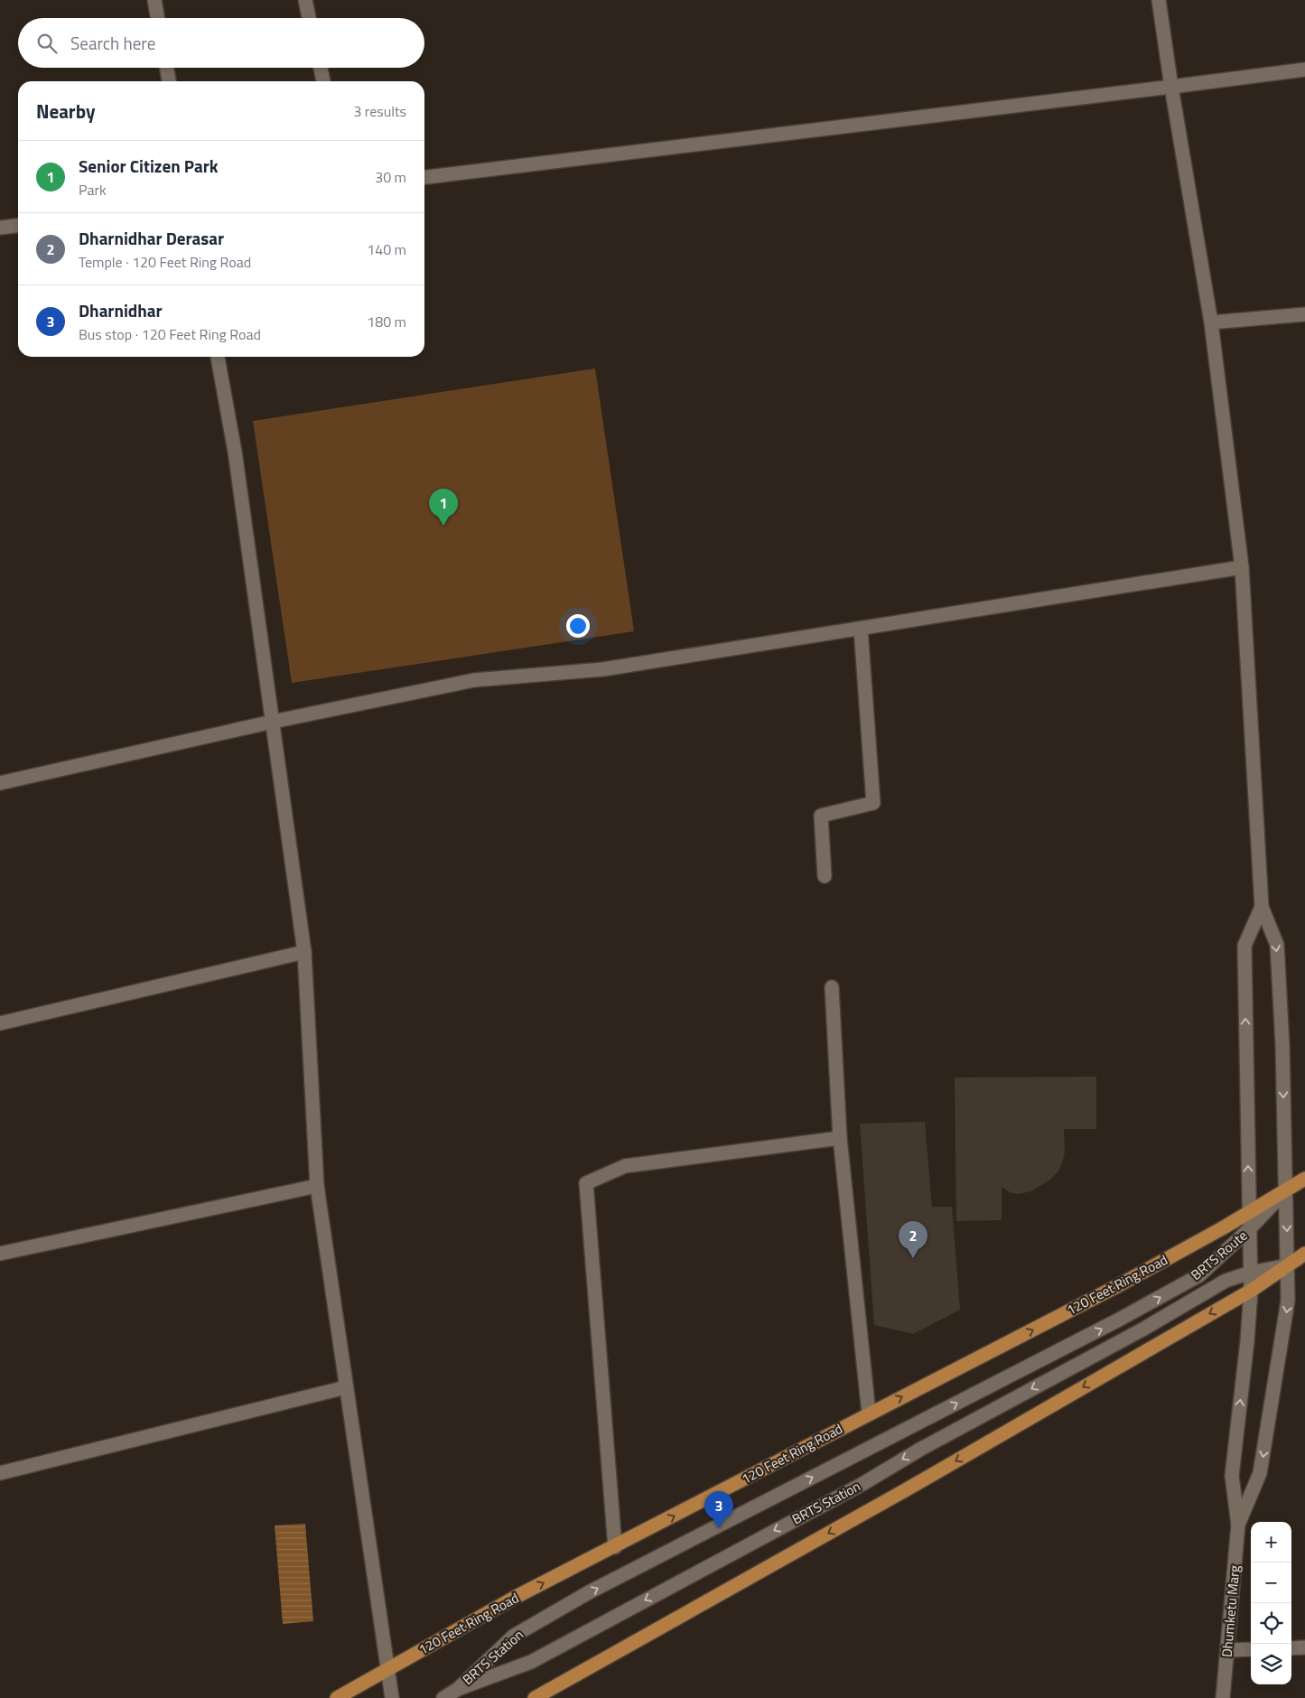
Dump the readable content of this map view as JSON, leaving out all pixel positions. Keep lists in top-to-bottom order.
{
  "streets": {
    "main road": ["120 Feet Ring Road"],
    "street": ["BRTS Route", "BRTS Station", "Dhumketu Marg"]
  },
  "crossings": [
    ["BRTS Route", "120 Feet Ring Road"],
    ["BRTS Route", "BRTS Station"]
  ],
  "page": {
    "search": "Search here",
    "heading": ["Nearby", "3 results"],
    "list": [
      {
        "mark": "1",
        "name": "Senior Citizen Park",
        "note": "Park",
        "value": "30 m"
      },
      {
        "mark": "2",
        "name": "Dharnidhar Derasar",
        "note": "Temple · 120 Feet Ring Road",
        "value": "140 m"
      },
      {
        "mark": "3",
        "name": "Dharnidhar",
        "note": "Bus stop · 120 Feet Ring Road",
        "value": "180 m"
      }
    ],
    "pins": ["1", "2", "3"],
    "map_buttons": ["+", "−"]
  }
}
